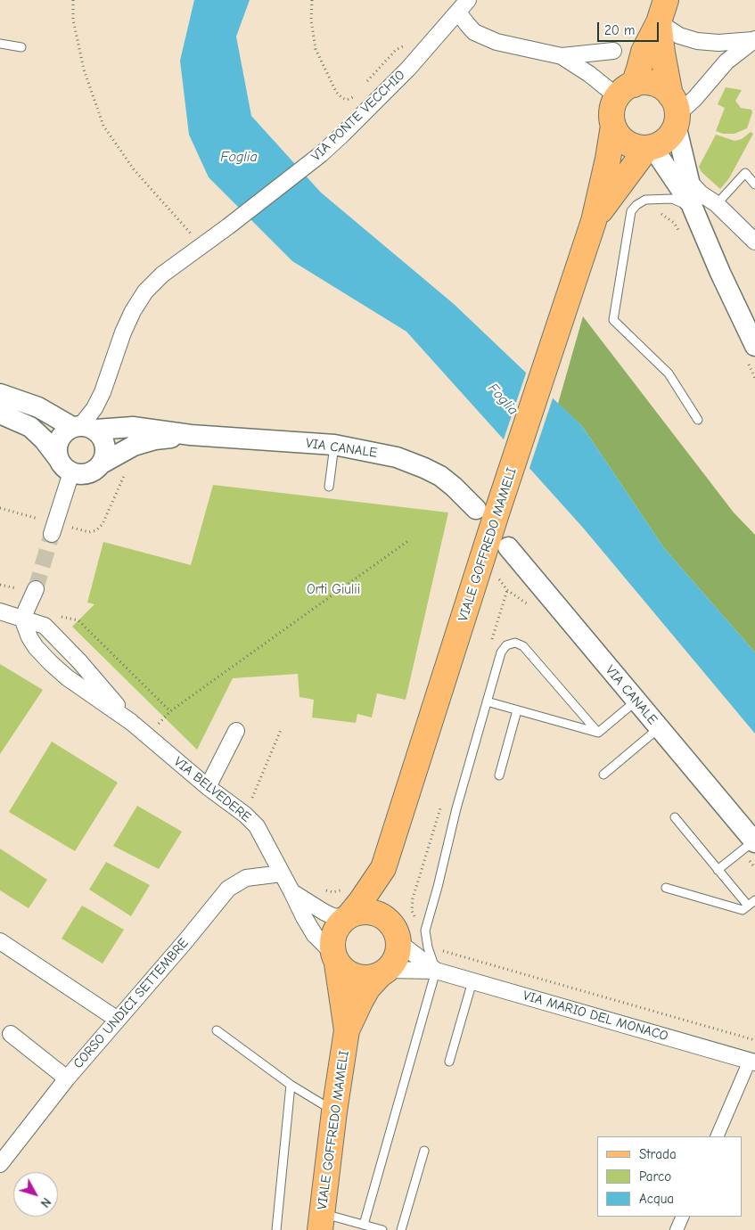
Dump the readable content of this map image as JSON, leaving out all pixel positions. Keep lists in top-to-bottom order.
{
  "streets": {
    "main road": ["VIALE GOFFREDO MAMELI"],
    "street": [
      "VIA PONTE VECCHIO",
      "VIA CANALE",
      "VIA BELVEDERE",
      "CORSO UNDICI SETTEMBRE",
      "VIA MARIO DEL MONACO"
    ]
  },
  "crossings": [
    ["VIA PONTE VECCHIO", "VIA CANALE"],
    ["VIA PONTE VECCHIO", "VIALE GOFFREDO MAMELI"],
    ["VIA CANALE", "VIALE GOFFREDO MAMELI"],
    ["VIALE GOFFREDO MAMELI", "VIA BELVEDERE"],
    ["VIALE GOFFREDO MAMELI", "VIA MARIO DEL MONACO"],
    ["VIA BELVEDERE", "CORSO UNDICI SETTEMBRE"],
    ["VIA BELVEDERE", "VIA MARIO DEL MONACO"]
  ],
  "water": ["Foglia"],
  "parks": ["Orti Giulii"],
  "legend": ["Strada", "Parco", "Acqua"],
  "scale_bar": "20 m",
  "north": "bottom right"
}
